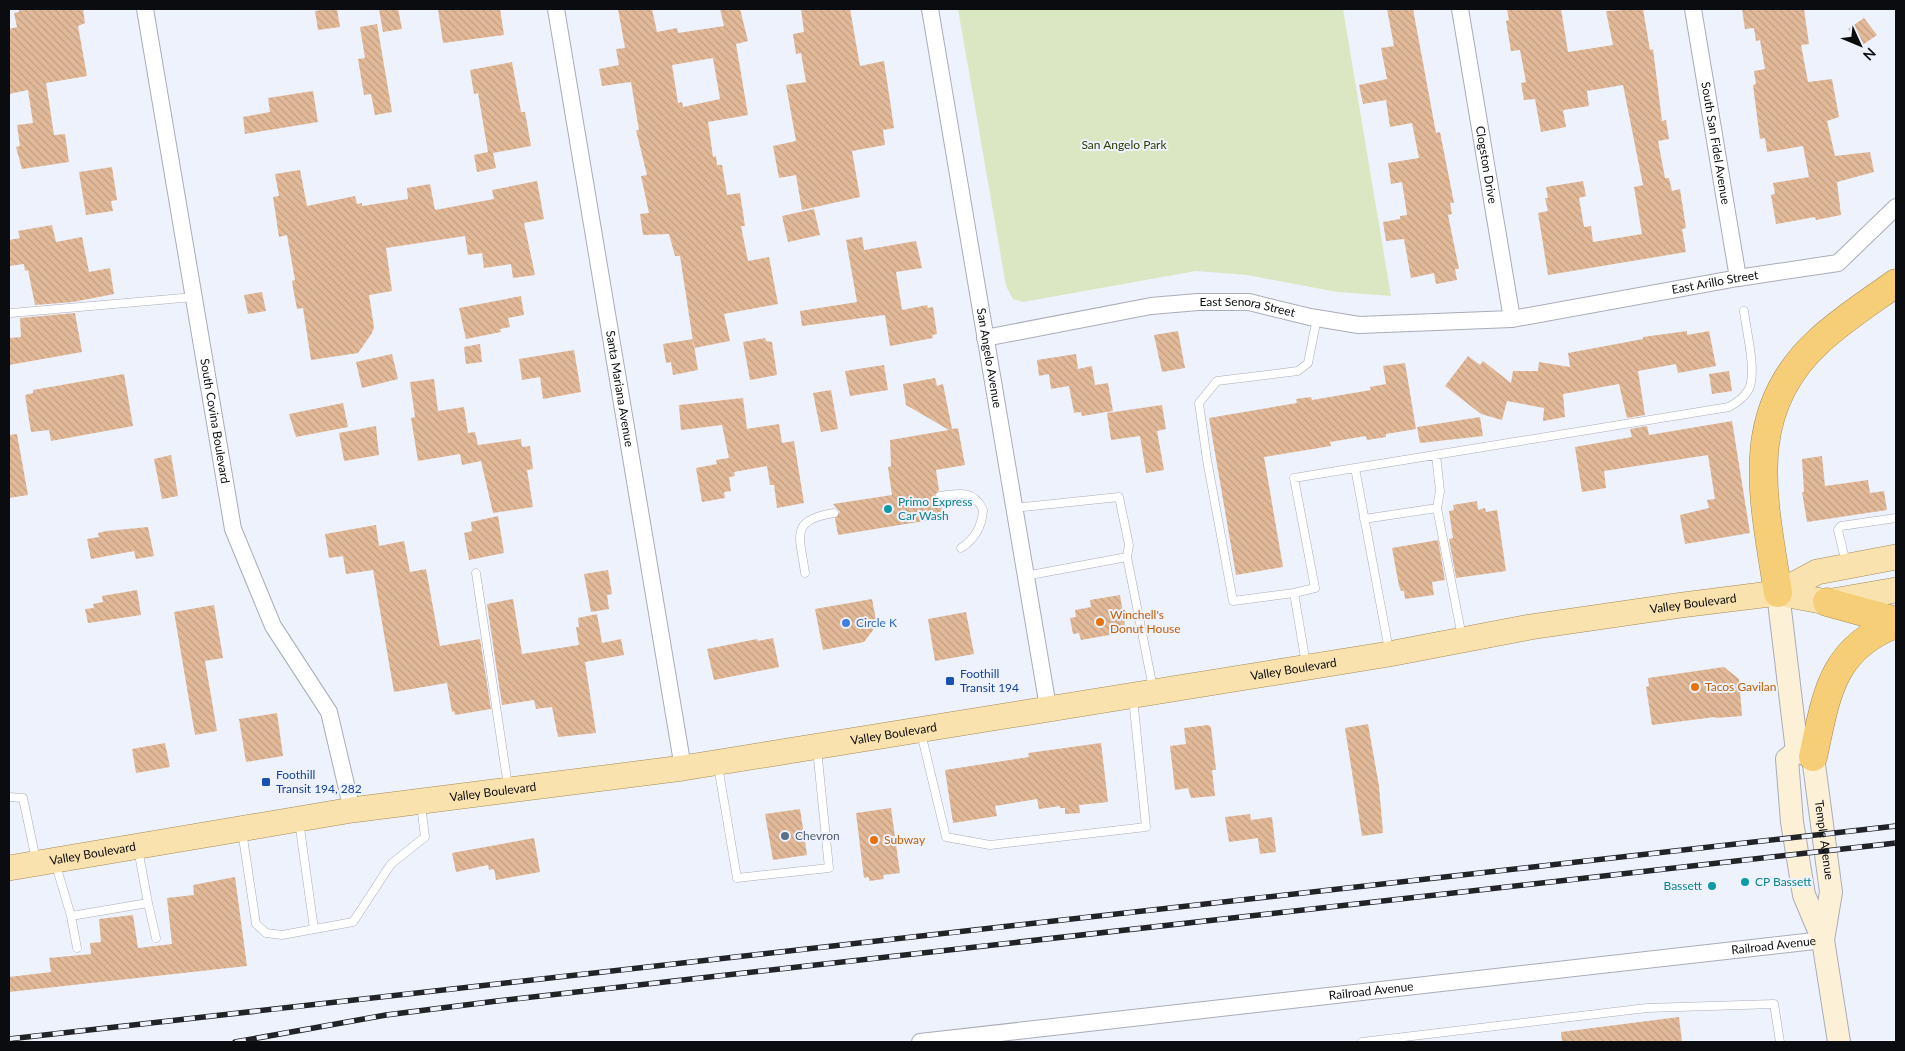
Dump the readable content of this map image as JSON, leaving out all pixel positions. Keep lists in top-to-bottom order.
{
  "streets": {
    "main road": ["Valley Boulevard", "Temple Avenue"],
    "street": [
      "South San Fidel Avenue",
      "Clogston Drive",
      "East Arillo Street",
      "East Senora Street",
      "San Angelo Avenue",
      "Santa Mariana Avenue",
      "South Covina Boulevard",
      "Railroad Avenue"
    ]
  },
  "crossings": [
    ["South San Fidel Avenue", "East Arillo Street"],
    ["Clogston Drive", "East Arillo Street"],
    ["Clogston Drive", "East Senora Street"],
    ["East Arillo Street", "East Senora Street"],
    ["East Senora Street", "San Angelo Avenue"],
    ["San Angelo Avenue", "Valley Boulevard"],
    ["Santa Mariana Avenue", "Valley Boulevard"],
    ["South Covina Boulevard", "Valley Boulevard"],
    ["Valley Boulevard", "Temple Avenue"],
    ["Temple Avenue", "Railroad Avenue"]
  ],
  "parks": ["San Angelo Park"],
  "places": {
    "other": [
      "Primo Express Car Wash",
      "Winchell's Donut House",
      "Circle K",
      "Tacos Gavilan",
      "Chevron",
      "Subway",
      "CP Bassett",
      "Bassett"
    ],
    "transit": ["Foothill Transit 194", "Foothill Transit 194, 282"]
  },
  "north": "bottom right"
}
